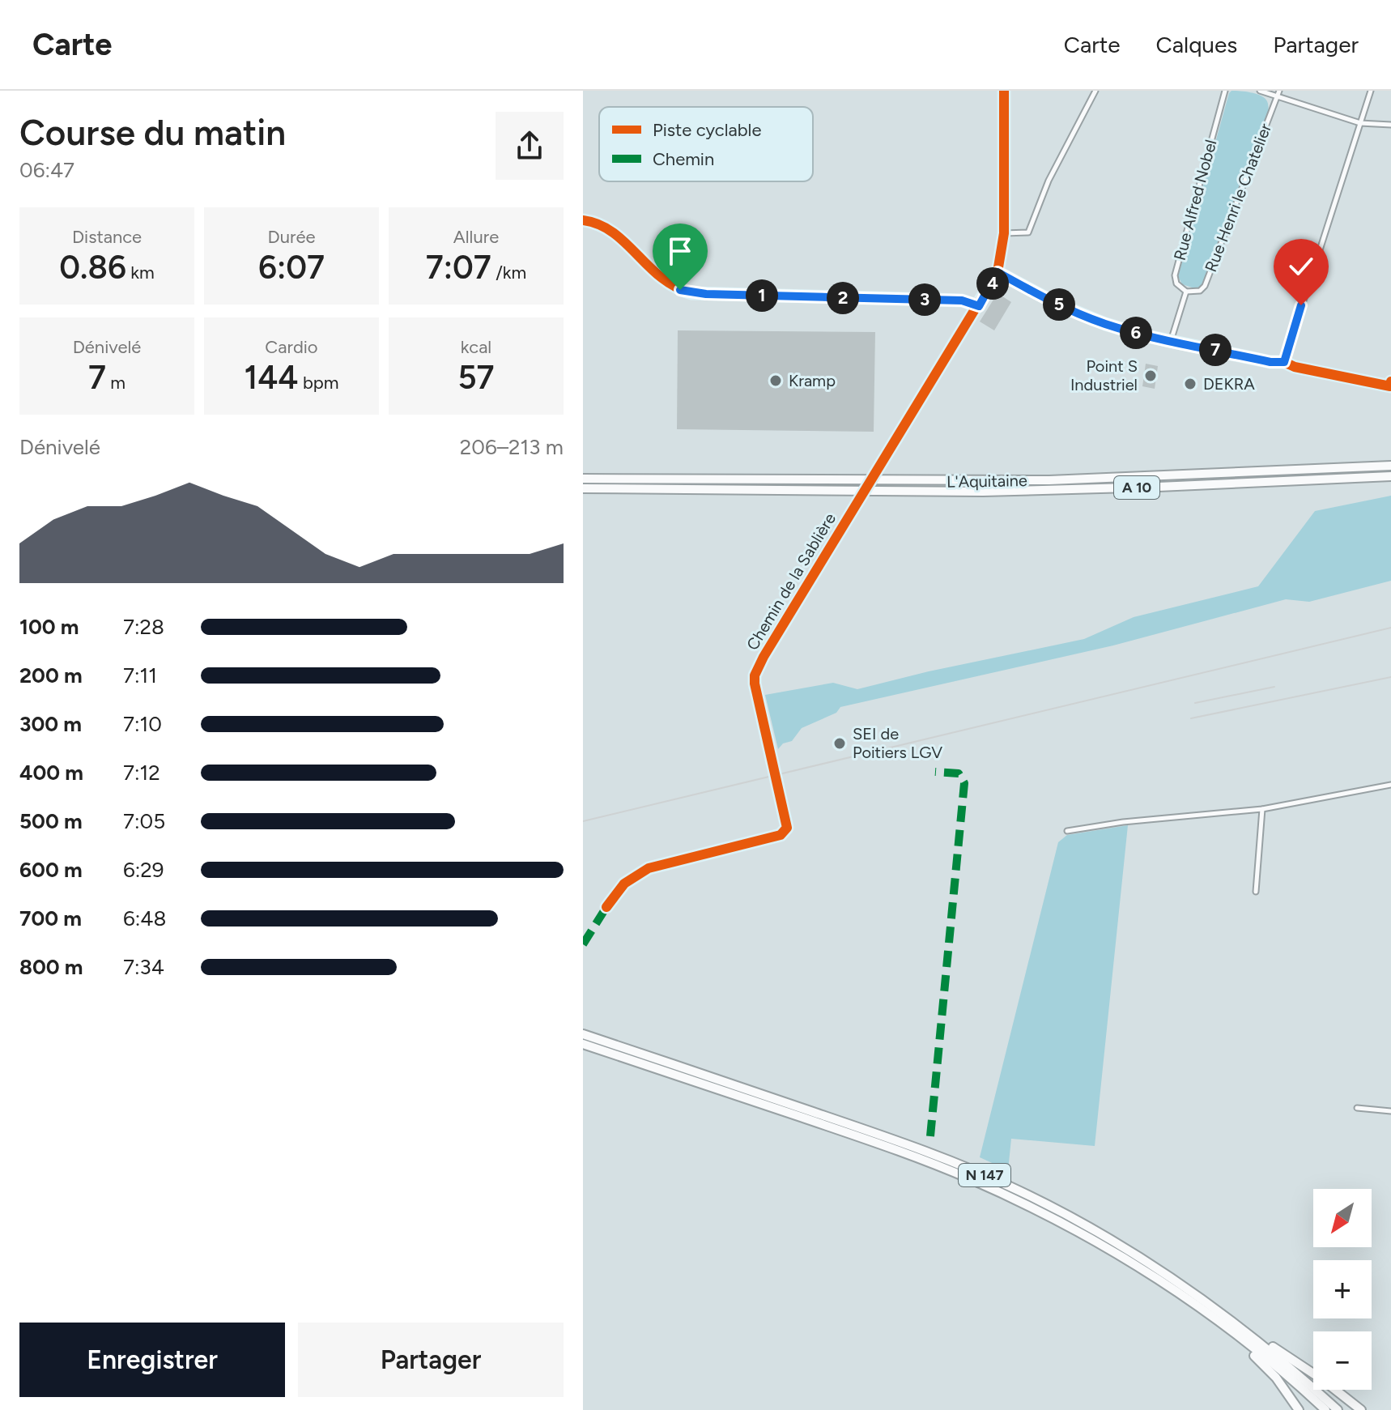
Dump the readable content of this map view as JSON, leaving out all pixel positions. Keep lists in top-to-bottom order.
{
  "streets": {
    "highway": ["L'Aquitaine", "A 10", "N 147"],
    "street": ["Rue Henri le Chatelier", "Rue Alfred Nobel", "Chemin de la Sablière"]
  },
  "crossings": [
    ["Rue Henri le Chatelier", "Rue Alfred Nobel"]
  ],
  "places": [
    "Point S Industriel",
    "Kramp",
    "DEKRA",
    "SEI de Poitiers LGV"
  ],
  "legend": ["Piste cyclable", "Chemin"],
  "north": "bottom left",
  "page": {
    "header": "Carte",
    "nav": ["Carte", "Calques", "Partager"],
    "heading": ["Course du matin", "06:47"],
    "stats": [
      ["Distance", "0.86 km"],
      ["Durée", "6:07"],
      ["Allure", "7:07 /km"],
      ["Dénivelé", "7 m"],
      ["Cardio", "144 bpm"],
      ["kcal", "57"]
    ],
    "pins": [
      "4",
      "1",
      "2",
      "3",
      "5",
      "6",
      "7"
    ],
    "chart": ["Dénivelé", "206–213 m"],
    "list": [
      {
        "name": "100 m",
        "note": "7:28"
      },
      {
        "name": "200 m",
        "note": "7:11"
      },
      {
        "name": "300 m",
        "note": "7:10"
      },
      {
        "name": "400 m",
        "note": "7:12"
      },
      {
        "name": "500 m",
        "note": "7:05"
      },
      {
        "name": "600 m",
        "note": "6:29"
      },
      {
        "name": "700 m",
        "note": "6:48"
      },
      {
        "name": "800 m",
        "note": "7:34"
      }
    ],
    "map_buttons": ["+", "−"],
    "buttons": ["Enregistrer", "Partager"]
  }
}
